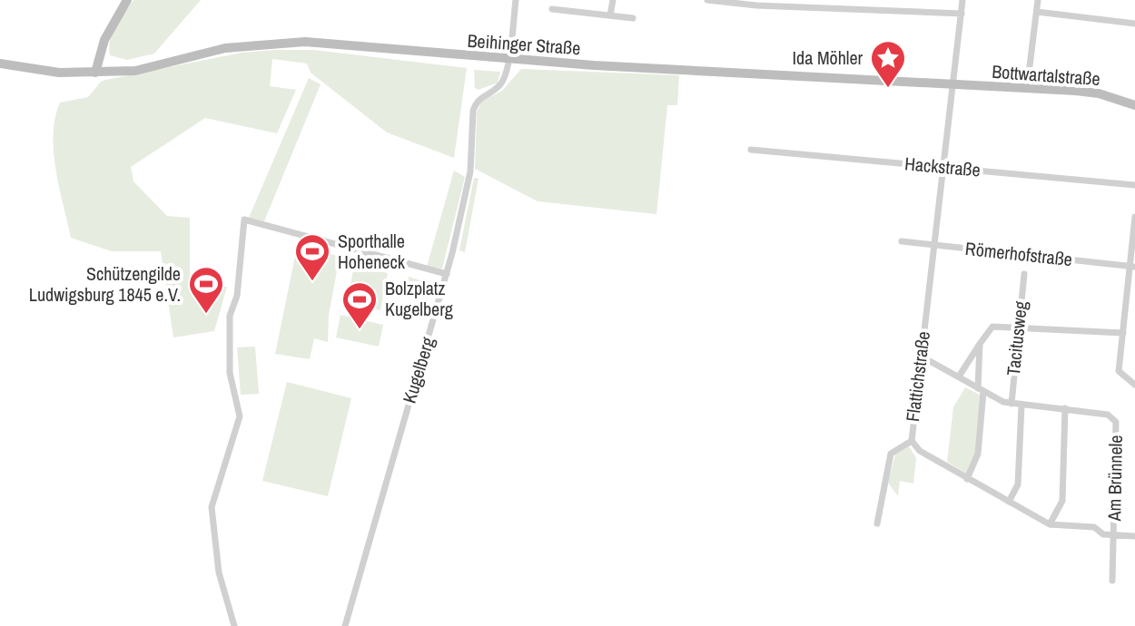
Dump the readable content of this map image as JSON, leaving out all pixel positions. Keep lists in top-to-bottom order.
{
  "streets": {
    "main road": ["Beihinger Straße", "Bottwartalstraße"],
    "street": [
      "Hackstraße",
      "Römerhofstraße",
      "Tacitusweg",
      "Kugelberg",
      "Flattichstraße",
      "Am Brünnele"
    ]
  },
  "crossings": [
    ["Beihinger Straße", "Bottwartalstraße"],
    ["Beihinger Straße", "Kugelberg"],
    ["Beihinger Straße", "Flattichstraße"],
    ["Bottwartalstraße", "Flattichstraße"],
    ["Hackstraße", "Flattichstraße"],
    ["Römerhofstraße", "Flattichstraße"],
    ["Flattichstraße", "Am Brünnele"]
  ],
  "places": {
    "place": ["Ida Möhler"],
    "sports": ["Sporthalle Hoheneck", "Schützengilde Ludwigsburg 1845 e.V.", "Bolzplatz Kugelberg"]
  }
}
